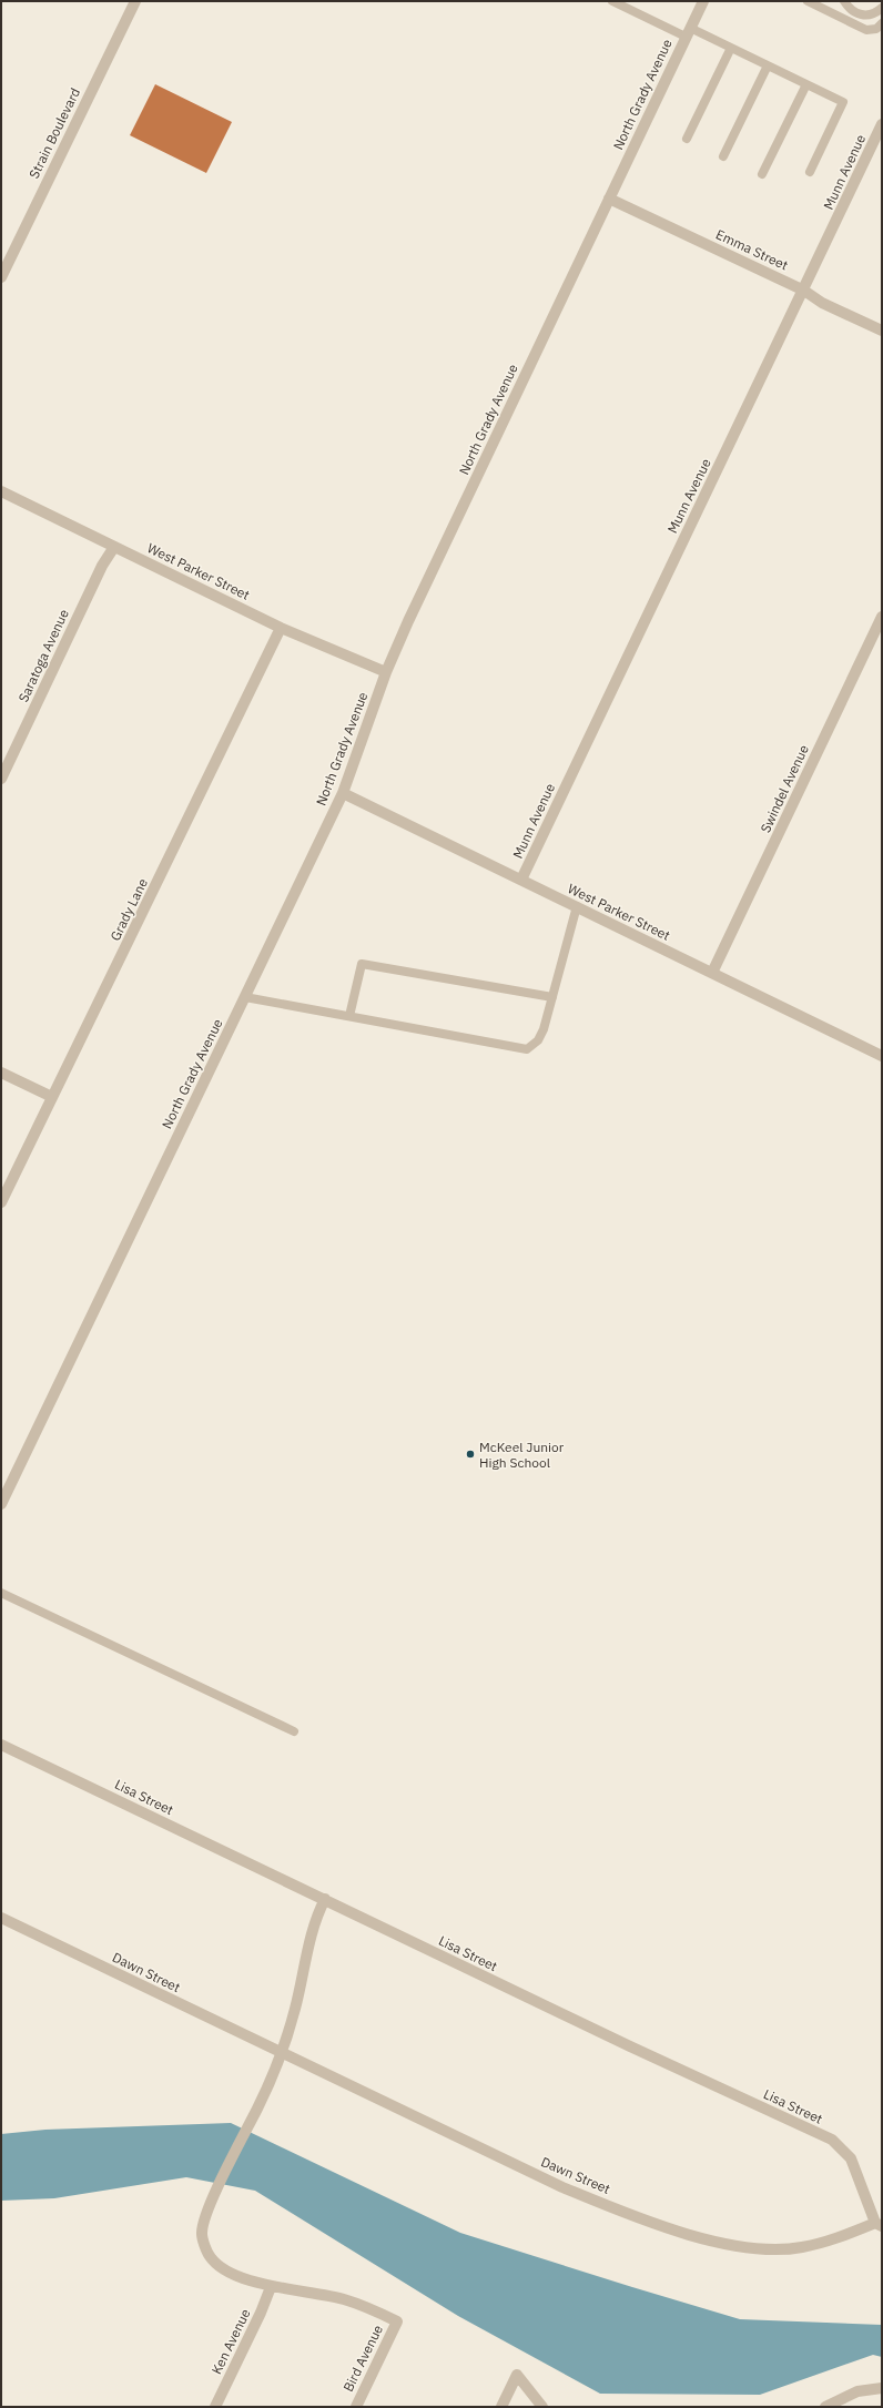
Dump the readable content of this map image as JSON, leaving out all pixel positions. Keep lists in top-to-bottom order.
{
  "streets": {
    "street": [
      "North Grady Avenue",
      "Strain Boulevard",
      "Munn Avenue",
      "Emma Street",
      "West Parker Street",
      "Saratoga Avenue",
      "Swindel Avenue",
      "Grady Lane",
      "Lisa Street",
      "Dawn Street",
      "Ken Avenue",
      "Bird Avenue"
    ]
  },
  "crossings": [
    ["North Grady Avenue", "Emma Street"],
    ["North Grady Avenue", "West Parker Street"],
    ["Munn Avenue", "Emma Street"],
    ["Munn Avenue", "West Parker Street"],
    ["West Parker Street", "Saratoga Avenue"],
    ["West Parker Street", "Swindel Avenue"],
    ["West Parker Street", "Grady Lane"],
    ["Lisa Street", "Dawn Street"],
    ["Ken Avenue", "Bird Avenue"]
  ],
  "places": ["McKeel Junior High School"]
}
